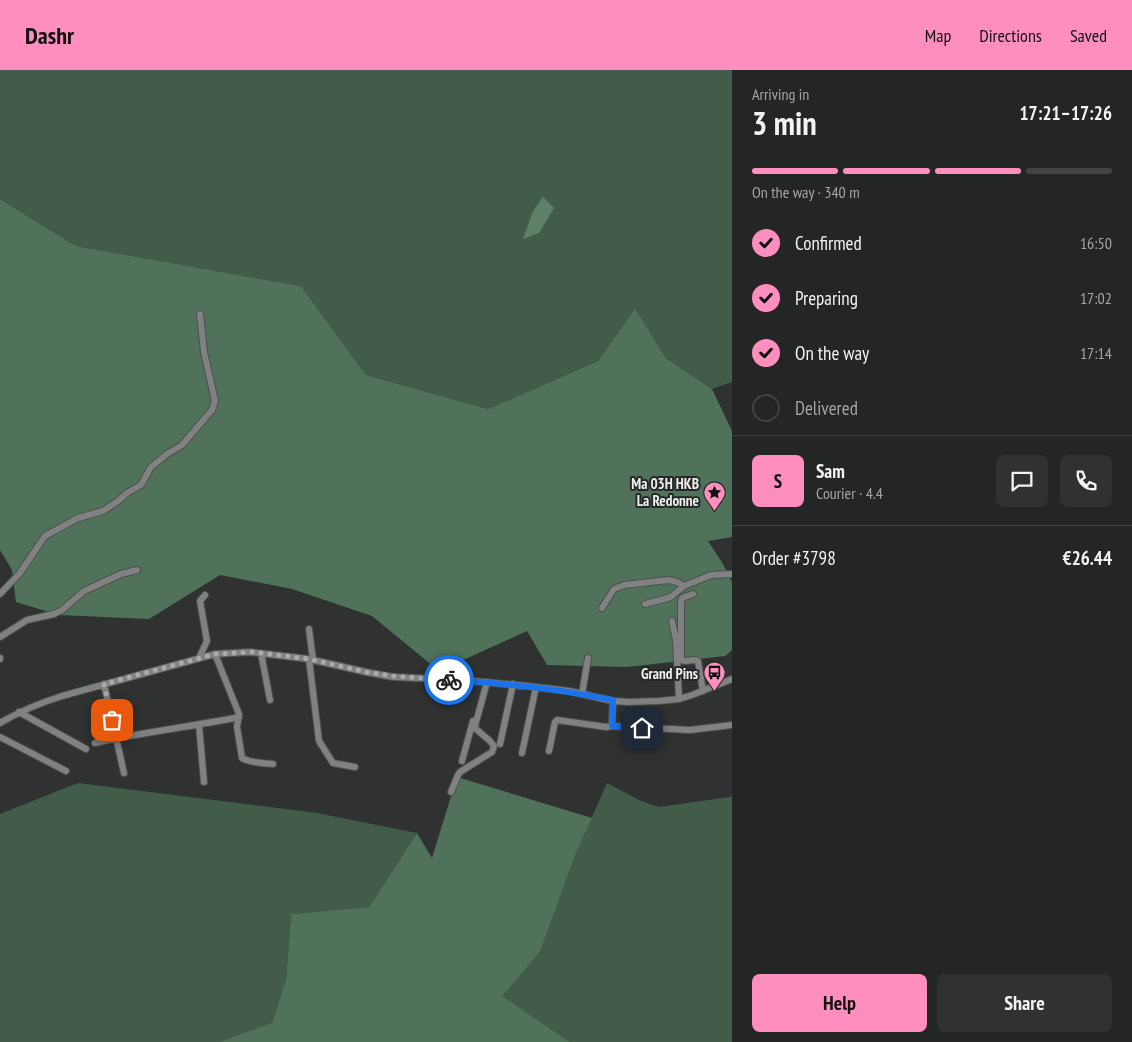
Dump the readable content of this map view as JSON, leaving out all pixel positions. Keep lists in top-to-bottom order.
{
  "places": {
    "place": ["Ma 03H HKB La Redonne"],
    "bus stop": ["Grand Pins"]
  },
  "page": {
    "header": "Dashr",
    "nav": ["Map", "Directions", "Saved"],
    "heading": ["3 min", "Arriving in", "17:21–17:26"],
    "panel": [
      "Sam",
      "Courier · 4.4",
      "Order #3798",
      "€26.44"
    ],
    "bar": "On the way · 340 m",
    "list": [
      ["Confirmed", "16:50"],
      ["Preparing", "17:02"],
      ["On the way", "17:14"],
      "Delivered"
    ],
    "round": "S",
    "buttons": ["Help", "Share"]
  }
}
